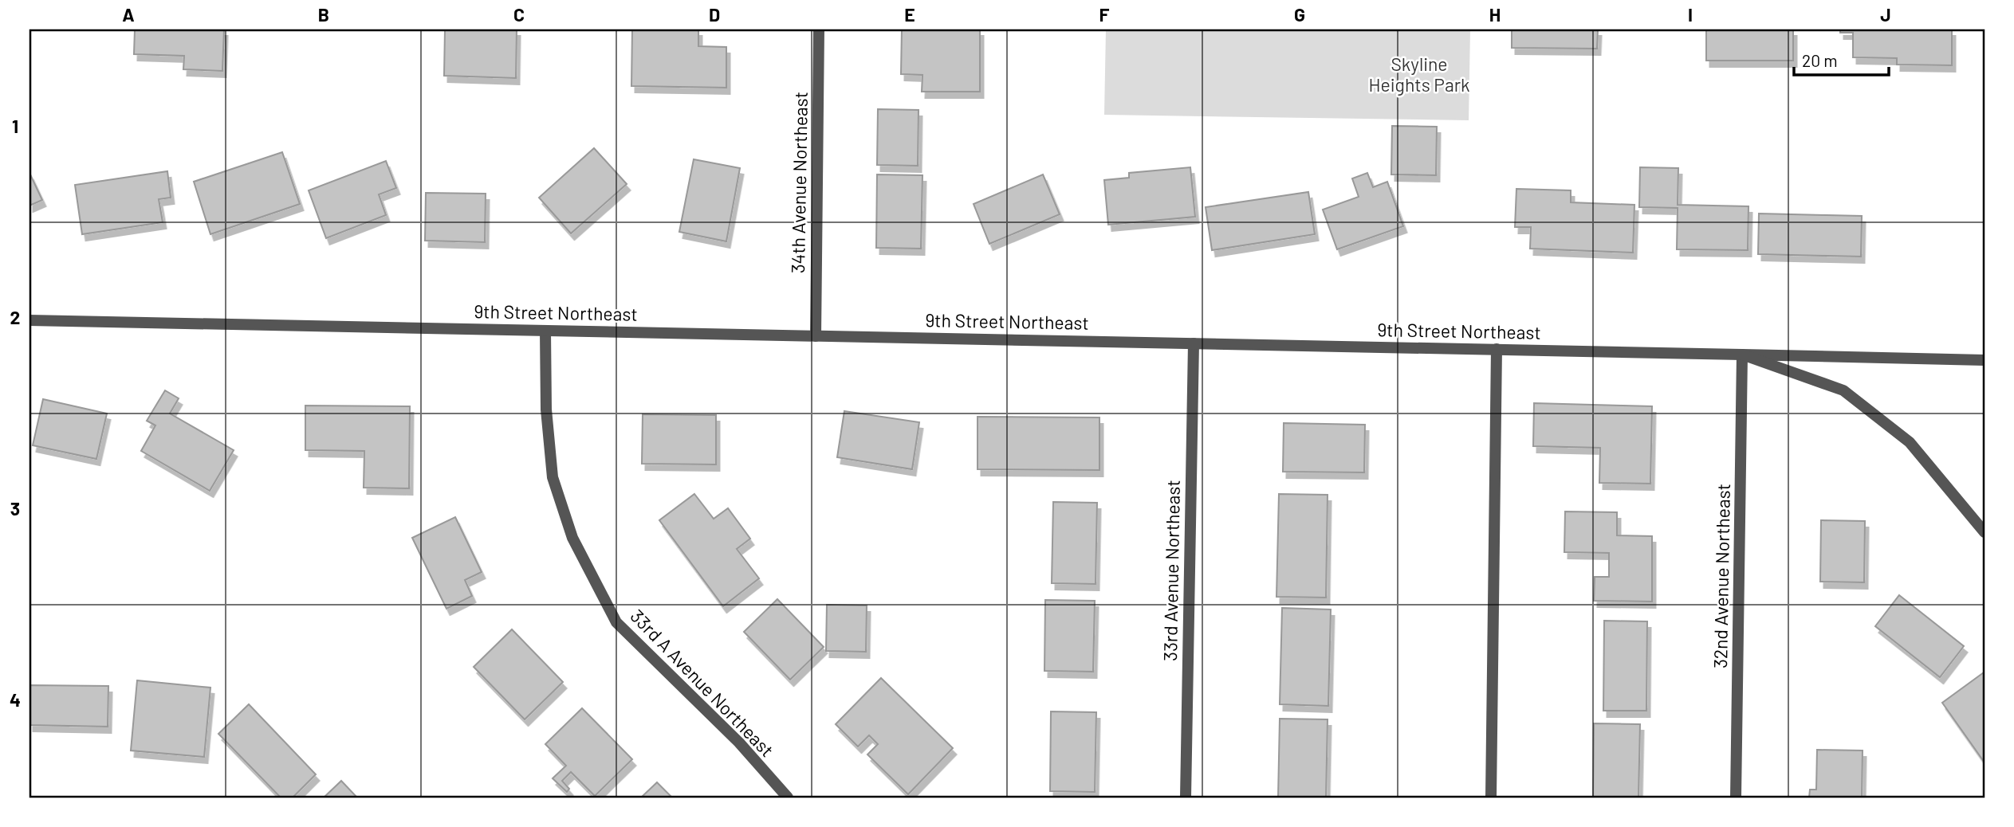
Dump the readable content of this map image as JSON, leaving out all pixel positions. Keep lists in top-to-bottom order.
{
  "streets": {
    "street": [
      "34th Avenue Northeast",
      "9th Street Northeast",
      "33rd Avenue Northeast",
      "32nd Avenue Northeast",
      "33rd A Avenue Northeast"
    ]
  },
  "crossings": [
    ["34th Avenue Northeast", "9th Street Northeast"],
    ["9th Street Northeast", "33rd Avenue Northeast"],
    ["9th Street Northeast", "32nd Avenue Northeast"],
    ["9th Street Northeast", "33rd A Avenue Northeast"]
  ],
  "parks": ["Skyline Heights Park"],
  "scale_bar": "20 m",
  "grid": {
    "columns": [
      "A",
      "B",
      "C",
      "D",
      "E",
      "F",
      "G",
      "H",
      "I",
      "J"
    ],
    "rows": [
      "1",
      "2",
      "3",
      "4"
    ]
  }
}
